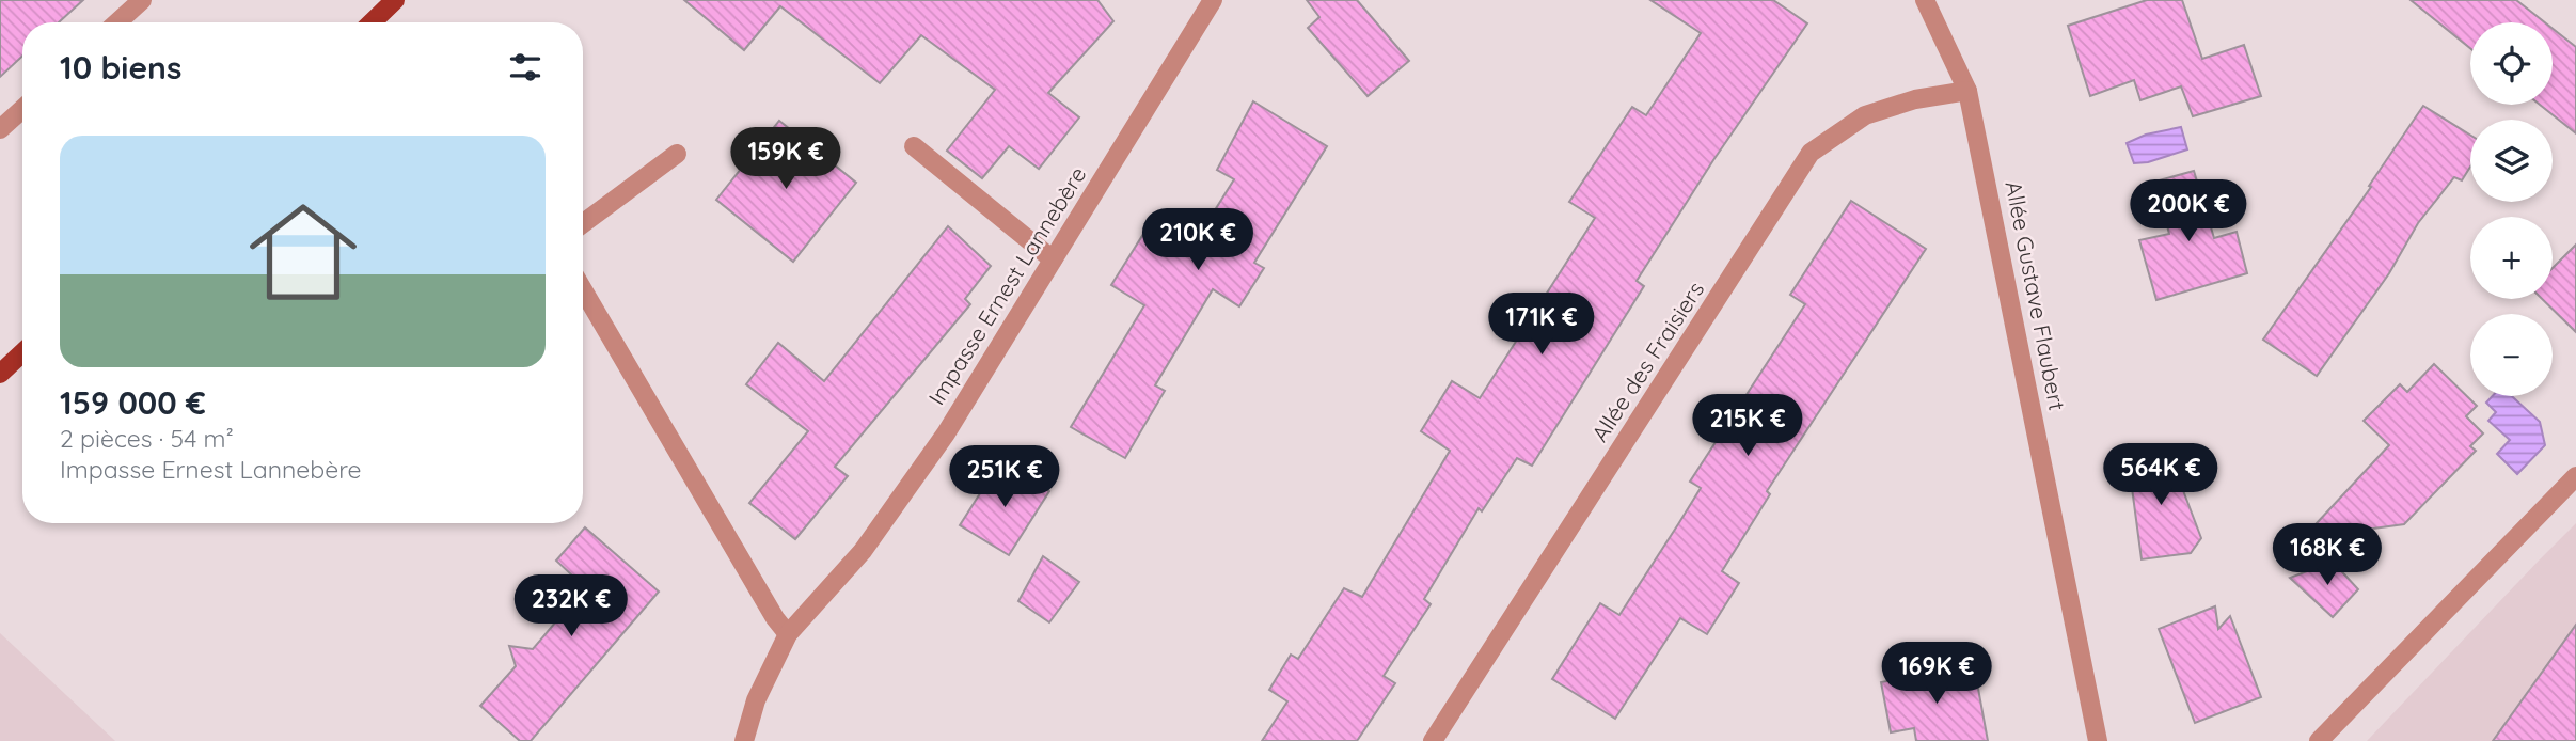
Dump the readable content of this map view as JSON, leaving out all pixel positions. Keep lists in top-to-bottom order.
{
  "streets": {
    "street": ["Impasse Ernest Lannebère", "Allée Gustave Flaubert", "Allée des Fraisiers"]
  },
  "crossings": [
    ["Allée Gustave Flaubert", "Allée des Fraisiers"]
  ],
  "page": {
    "map_buttons": ["+", "−"],
    "heading": "10 biens",
    "list": [
      {
        "name": "159 000 €",
        "note": "2 pièces · 54 m² · Impasse Ernest Lannebère"
      }
    ],
    "price": [
      "159K €",
      "200K €",
      "210K €",
      "171K €",
      "215K €",
      "564K €",
      "251K €",
      "168K €",
      "232K €",
      "169K €"
    ]
  }
}
